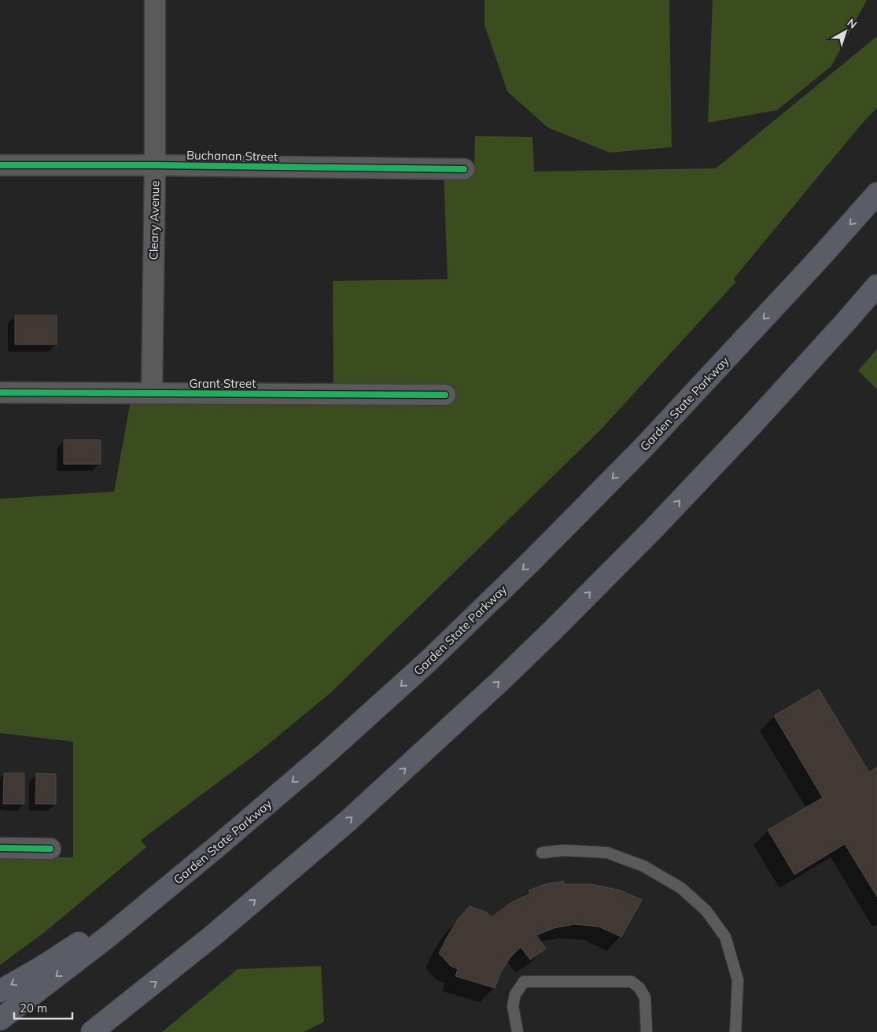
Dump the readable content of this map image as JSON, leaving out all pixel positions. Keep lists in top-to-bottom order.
{
  "streets": {
    "highway": ["Garden State Parkway"],
    "street": ["Buchanan Street", "Cleary Avenue", "Grant Street"]
  },
  "crossings": [
    ["Buchanan Street", "Cleary Avenue"],
    ["Cleary Avenue", "Grant Street"]
  ],
  "scale_bar": "20 m",
  "north": "top right"
}
